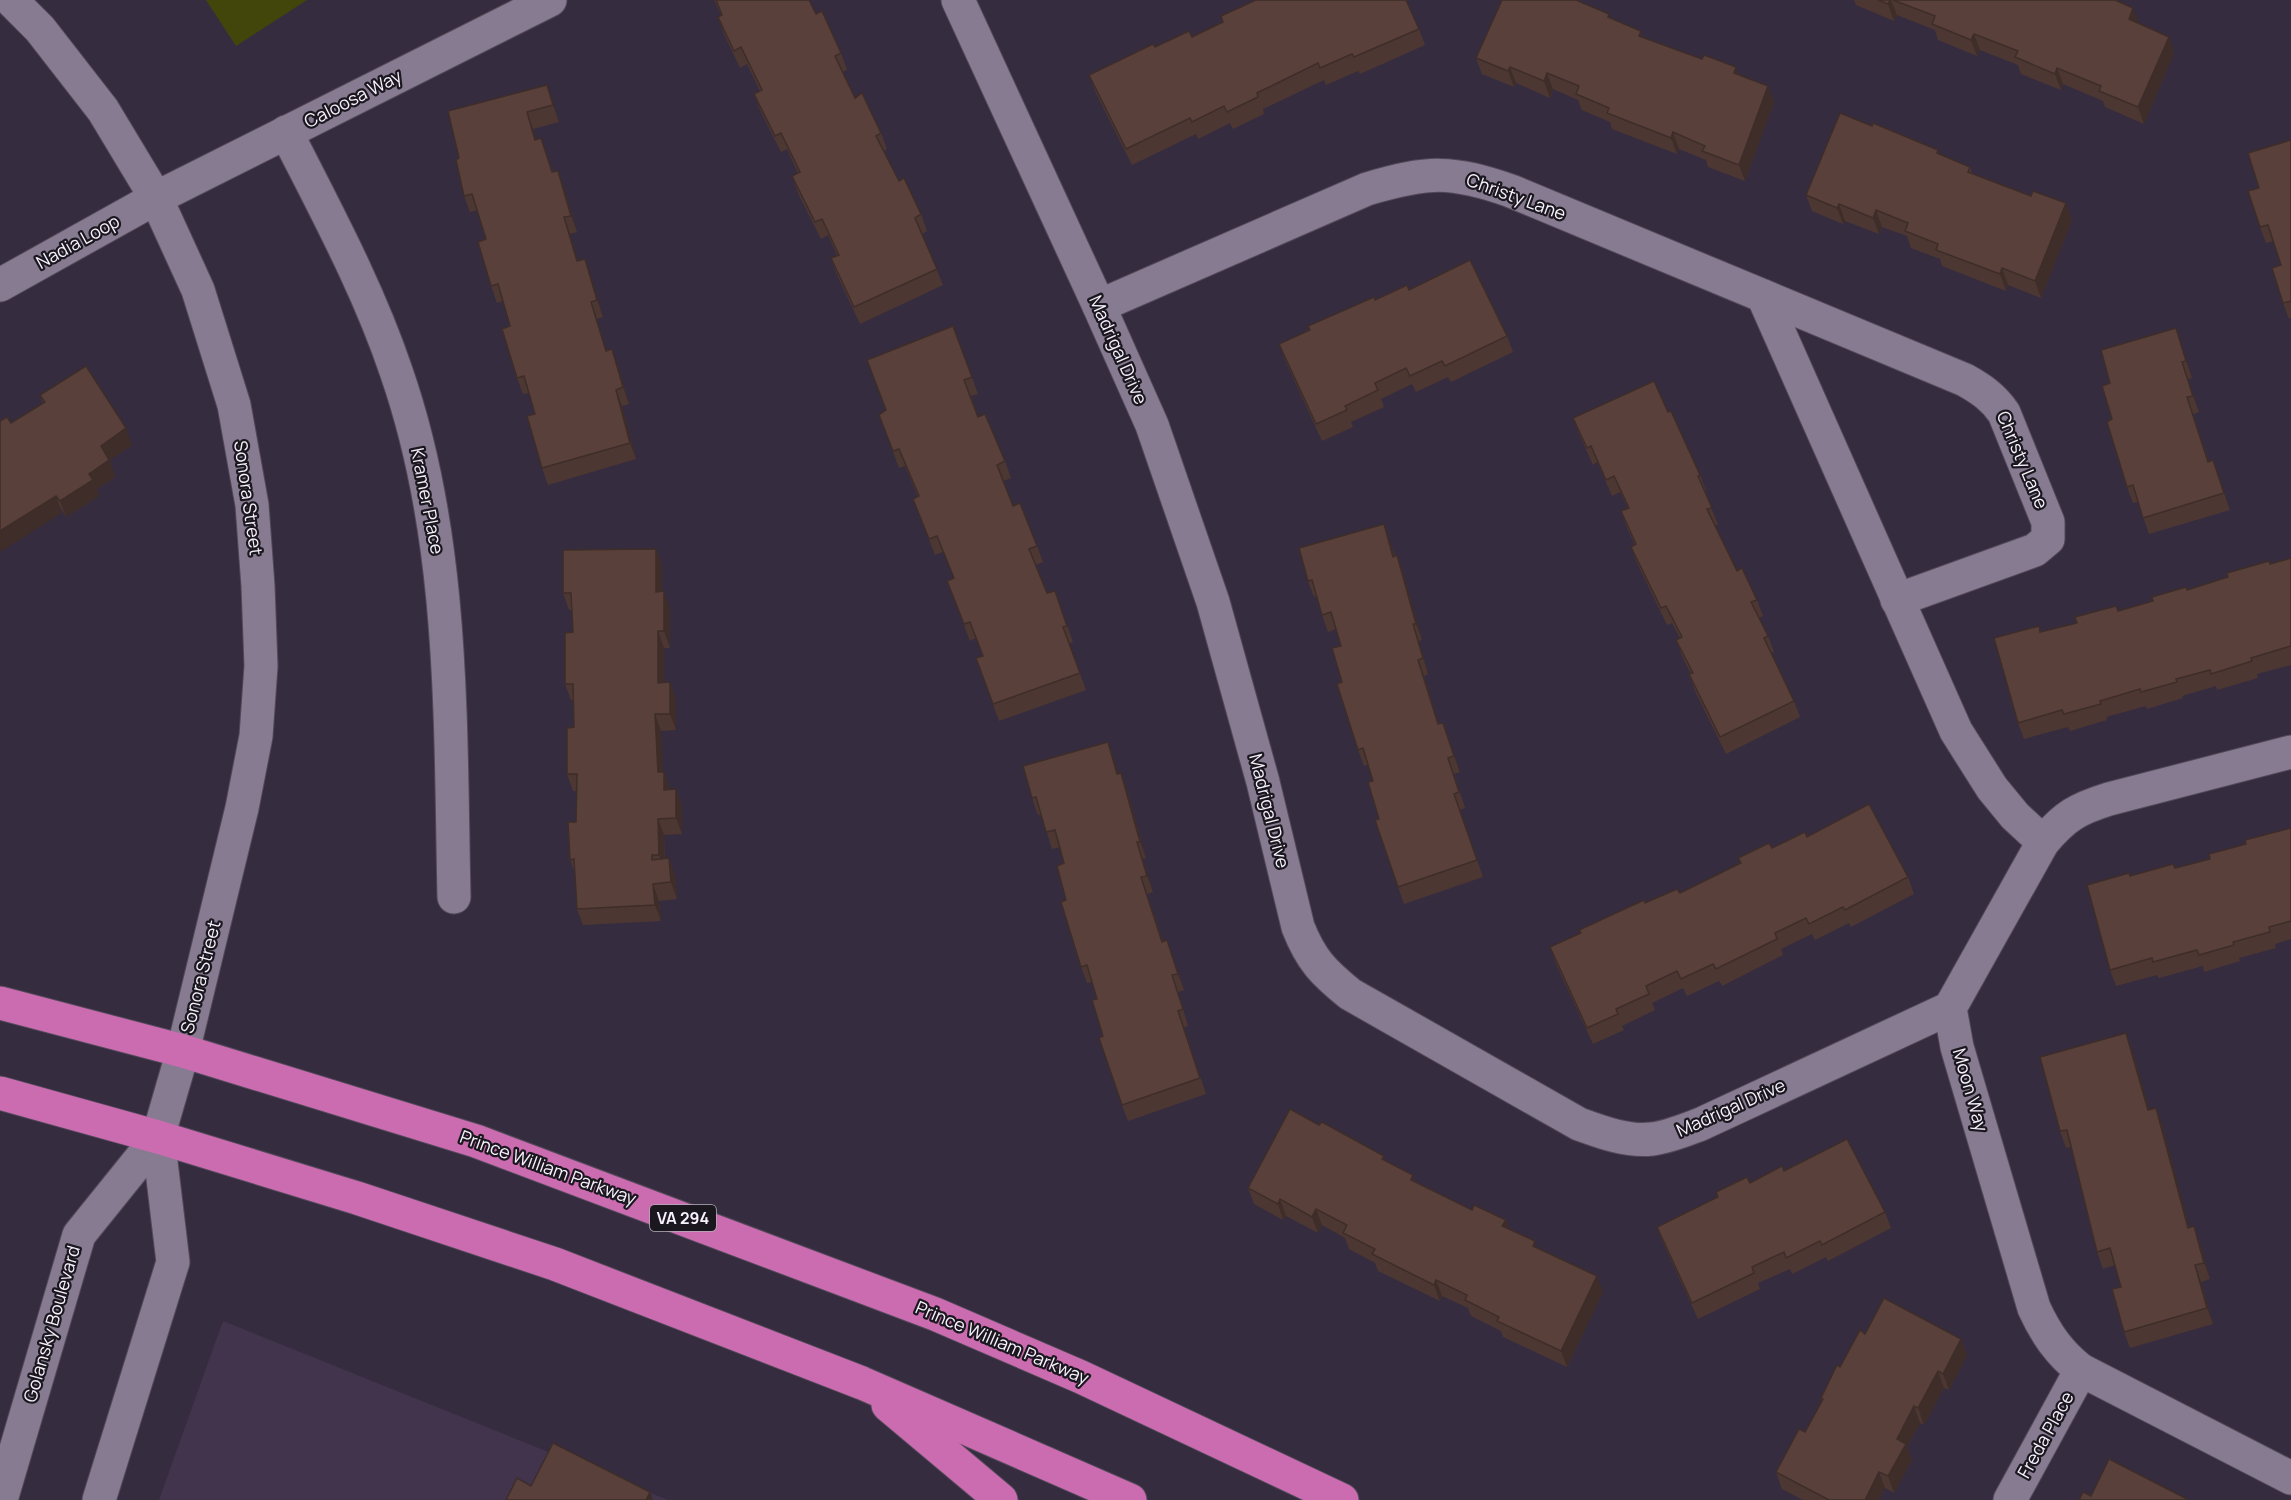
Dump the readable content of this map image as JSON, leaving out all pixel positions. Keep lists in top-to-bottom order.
{
  "streets": {
    "highway": ["Prince William Parkway", "VA 294"],
    "street": [
      "Caloosa Way",
      "Christy Lane",
      "Nadia Loop",
      "Madrigal Drive",
      "Sonora Street",
      "Kramer Place",
      "Moon Way",
      "Golansky Boulevard",
      "Freda Place"
    ]
  },
  "crossings": [
    ["Caloosa Way", "Nadia Loop"],
    ["Caloosa Way", "Sonora Street"],
    ["Caloosa Way", "Kramer Place"],
    ["Christy Lane", "Madrigal Drive"],
    ["Nadia Loop", "Sonora Street"],
    ["Madrigal Drive", "Moon Way"],
    ["Sonora Street", "Prince William Parkway"],
    ["Sonora Street", "Golansky Boulevard"],
    ["Moon Way", "Freda Place"],
    ["Prince William Parkway", "Golansky Boulevard"]
  ]
}
